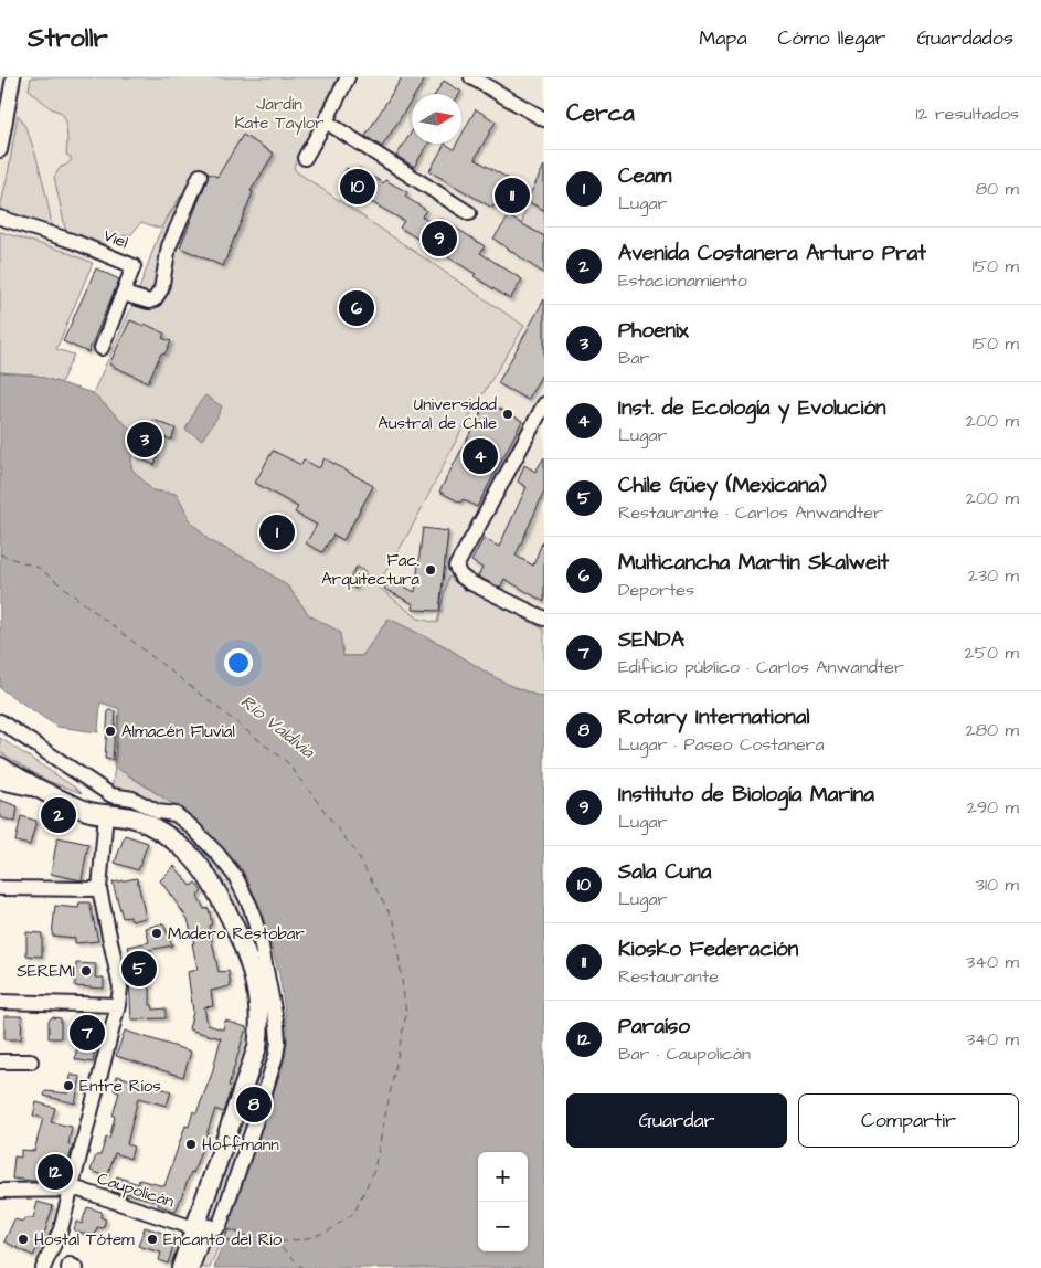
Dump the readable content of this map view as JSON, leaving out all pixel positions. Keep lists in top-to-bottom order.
{
  "streets": {
    "street": ["Viel", "Caupolicán"]
  },
  "water": ["Río Valdivia"],
  "parks": ["Jardín Kate Taylor"],
  "places": [
    "Universidad Austral de Chile",
    "Fac. Arquitectura",
    "Almacén Fluvial",
    "Madero Restobar",
    "SEREMI",
    "Entre Ríos",
    "Hoffmann",
    "Hostal Tótem",
    "Encanto del Río"
  ],
  "north": "right",
  "page": {
    "header": "Strollr",
    "nav": ["Mapa", "Cómo llegar", "Guardados"],
    "heading": ["Cerca", "12 resultados"],
    "list": [
      {
        "mark": "1",
        "name": "Ceam",
        "note": "Lugar",
        "value": "80 m"
      },
      {
        "mark": "2",
        "name": "Avenida Costanera Arturo Prat",
        "note": "Estacionamiento",
        "value": "150 m"
      },
      {
        "mark": "3",
        "name": "Phoenix",
        "note": "Bar",
        "value": "150 m"
      },
      {
        "mark": "4",
        "name": "Inst. de Ecología y Evolución",
        "note": "Lugar",
        "value": "200 m"
      },
      {
        "mark": "5",
        "name": "Chile Güey (Mexicana)",
        "note": "Restaurante · Carlos Anwandter",
        "value": "200 m"
      },
      {
        "mark": "6",
        "name": "Multicancha Martin Skalweit",
        "note": "Deportes",
        "value": "230 m"
      },
      {
        "mark": "7",
        "name": "SENDA",
        "note": "Edificio público · Carlos Anwandter",
        "value": "250 m"
      },
      {
        "mark": "8",
        "name": "Rotary International",
        "note": "Lugar · Paseo Costanera",
        "value": "280 m"
      },
      {
        "mark": "9",
        "name": "Instituto de Biología Marina",
        "note": "Lugar",
        "value": "290 m"
      },
      {
        "mark": "10",
        "name": "Sala Cuna",
        "note": "Lugar",
        "value": "310 m"
      },
      {
        "mark": "11",
        "name": "Kiosko Federación",
        "note": "Restaurante",
        "value": "340 m"
      },
      {
        "mark": "12",
        "name": "Paraíso",
        "note": "Bar · Caupolicán",
        "value": "340 m"
      }
    ],
    "pins": [
      "10",
      "11",
      "9",
      "6",
      "3",
      "4",
      "1",
      "2",
      "5",
      "7",
      "8",
      "12"
    ],
    "buttons": ["Guardar", "Compartir"],
    "map_buttons": ["+", "−"]
  }
}
